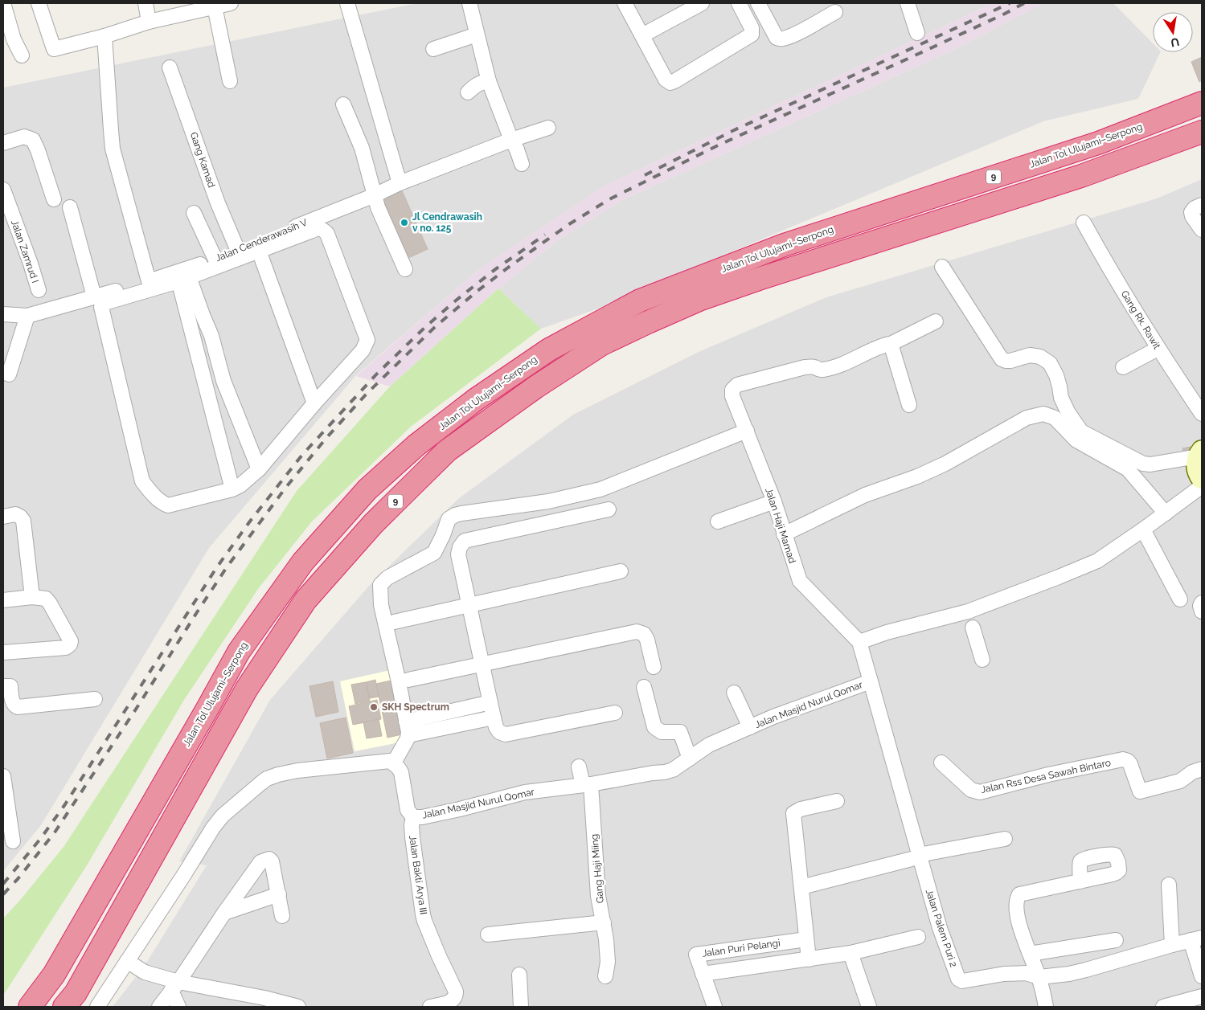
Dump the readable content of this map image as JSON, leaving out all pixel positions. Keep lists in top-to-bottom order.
{
  "streets": {
    "highway": ["Jalan Tol Ulujami–Serpong", "9"],
    "street": [
      "Gang Kamad",
      "Jalan Cenderawasih V",
      "Jalan Zamrud I",
      "Gang Rk. Rawit",
      "Jalan Haji Mamad",
      "Jalan Masjid Nurul Qomar",
      "Jalan Rss Desa Sawah Bintaro",
      "Gang Haji Miing",
      "Jalan Bakti Arya III",
      "Jalan Palem Puri 2",
      "Jalan Puri Pelangi"
    ]
  },
  "crossings": [
    ["Gang Kamad", "Jalan Cenderawasih V"],
    ["Jalan Haji Mamad", "Jalan Masjid Nurul Qomar"],
    ["Jalan Masjid Nurul Qomar", "Gang Haji Miing"],
    ["Jalan Masjid Nurul Qomar", "Jalan Bakti Arya III"],
    ["Jalan Masjid Nurul Qomar", "Jalan Palem Puri 2"]
  ],
  "places": ["Jl Cendrawasih v no. 125", "SKH Spectrum"],
  "north": "bottom"
}
